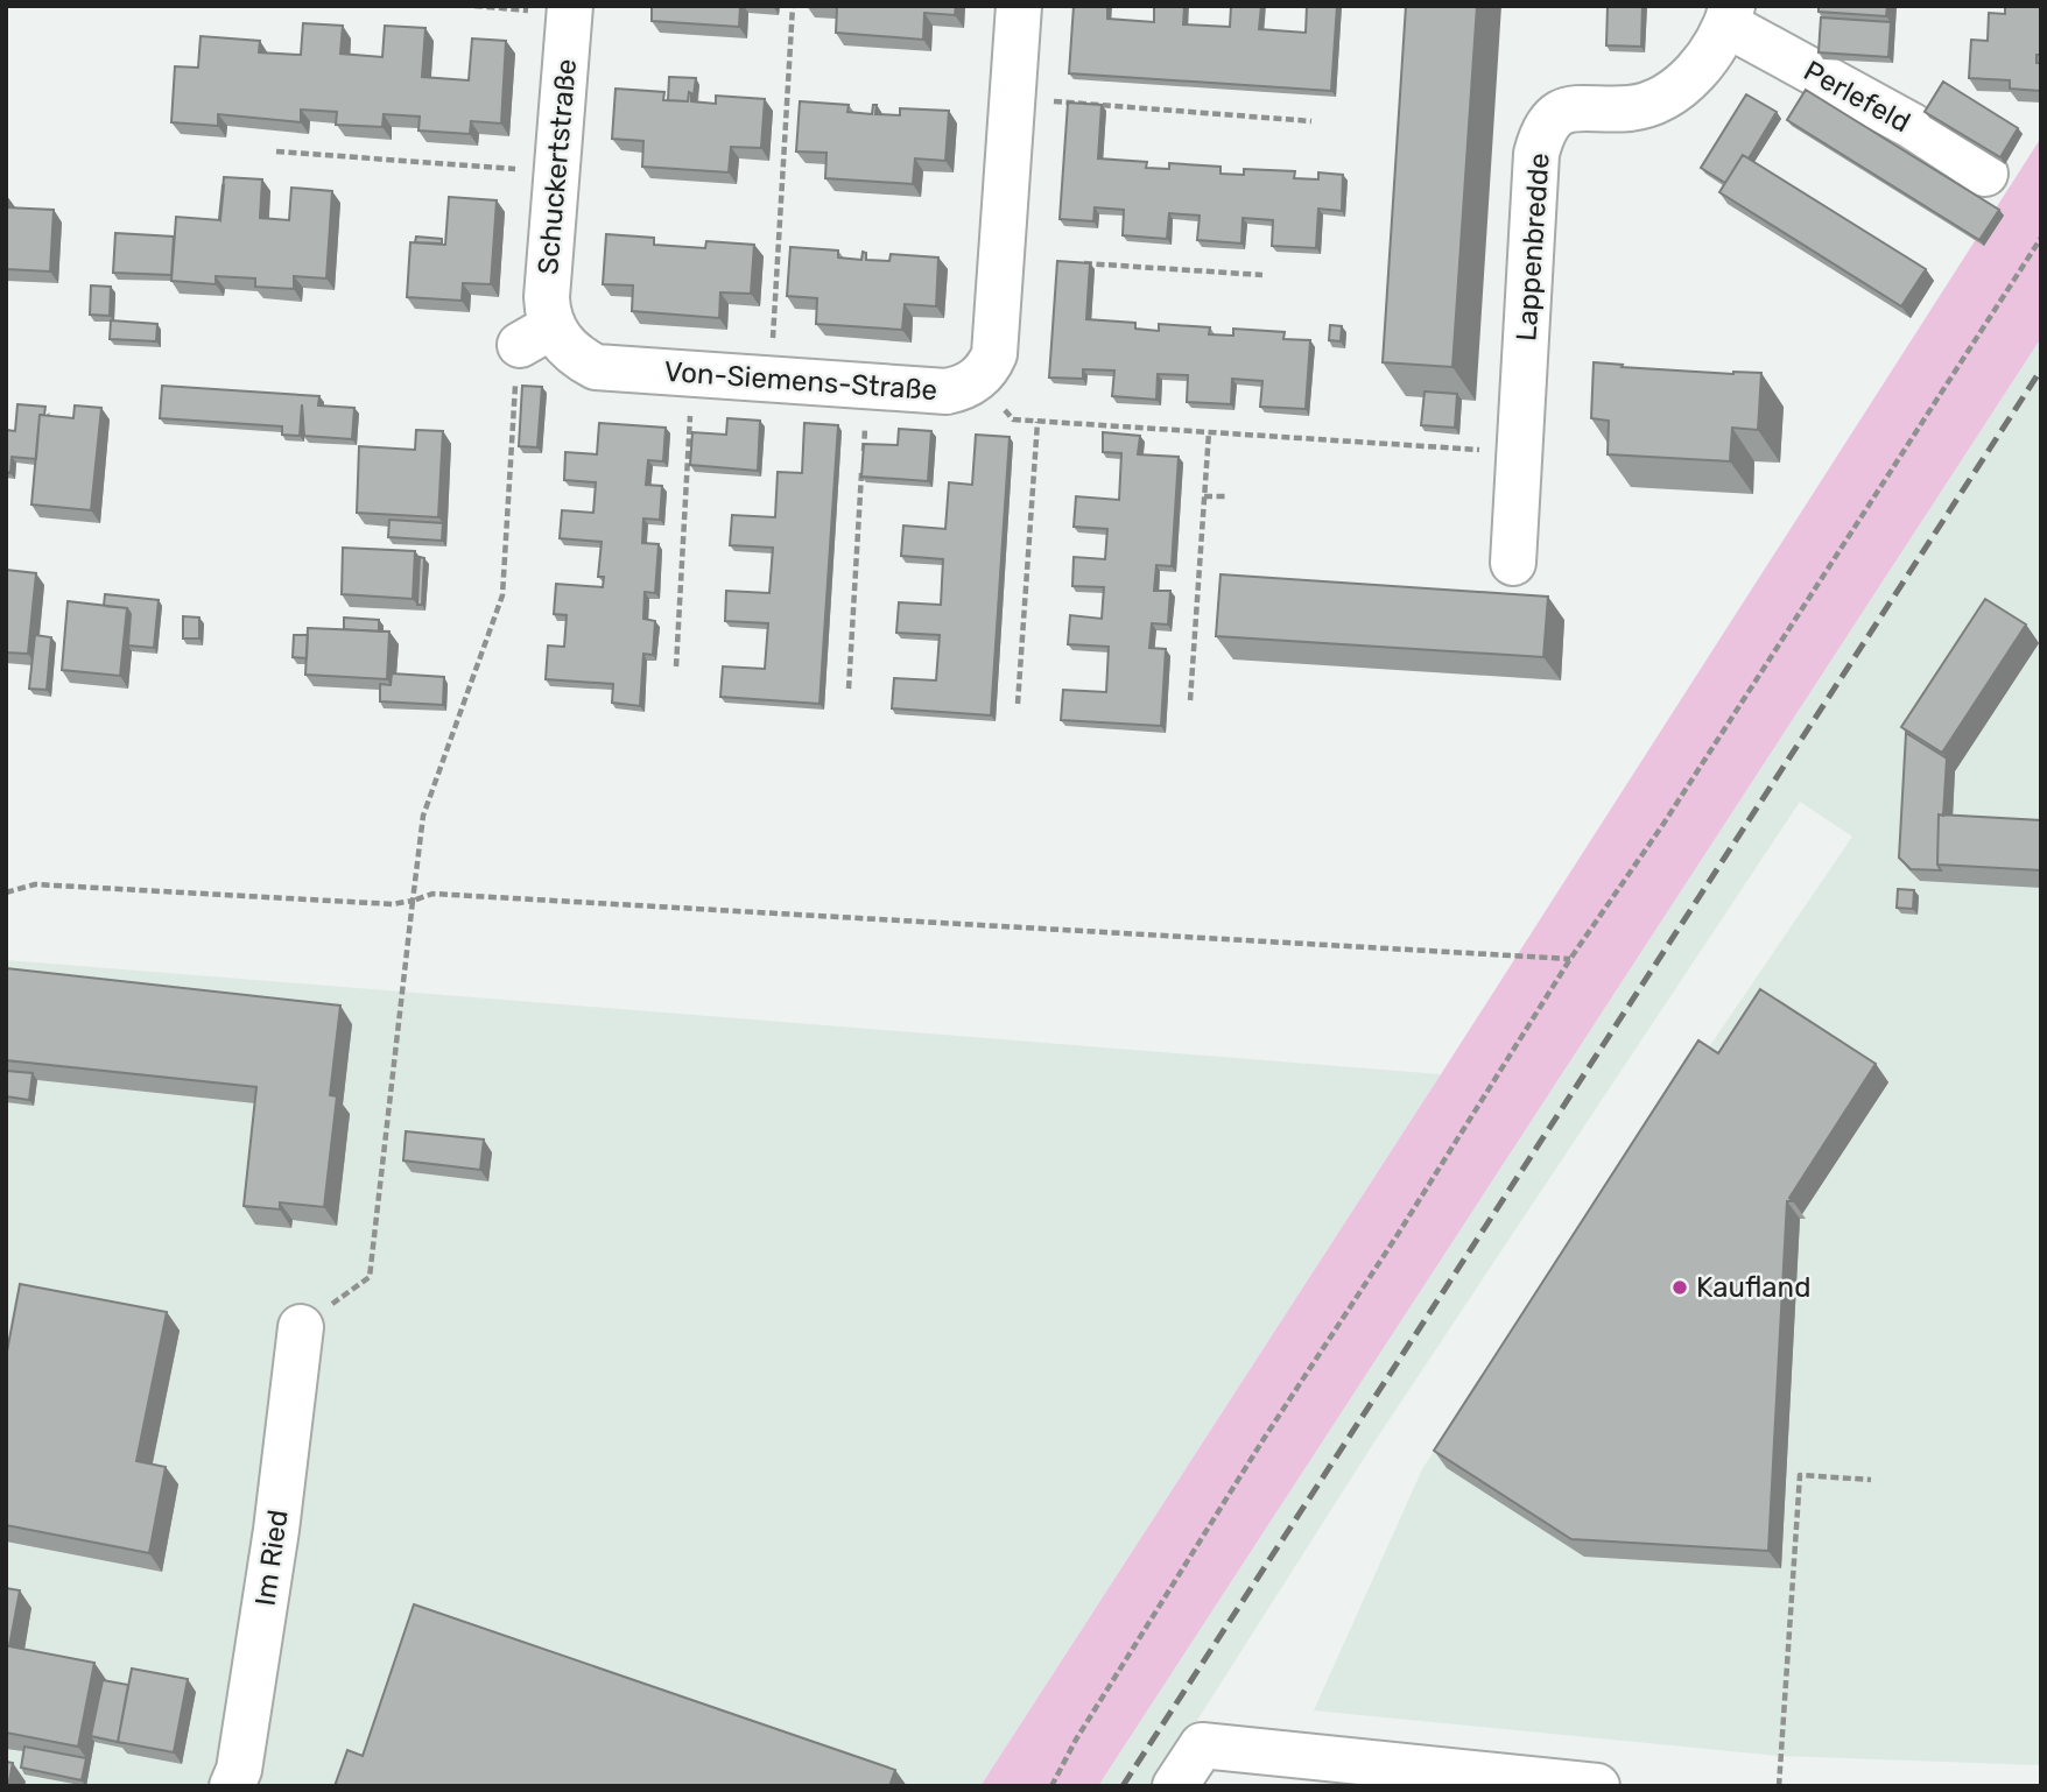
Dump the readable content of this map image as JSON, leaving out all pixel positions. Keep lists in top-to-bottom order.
{
  "streets": {
    "street": [
      "Perlefeld",
      "Schuckertstraße",
      "Lappenbredde",
      "Von-Siemens-Straße",
      "Im Ried"
    ]
  },
  "crossings": [
    ["Perlefeld", "Lappenbredde"],
    ["Schuckertstraße", "Von-Siemens-Straße"]
  ],
  "places": ["Kaufland"]
}
